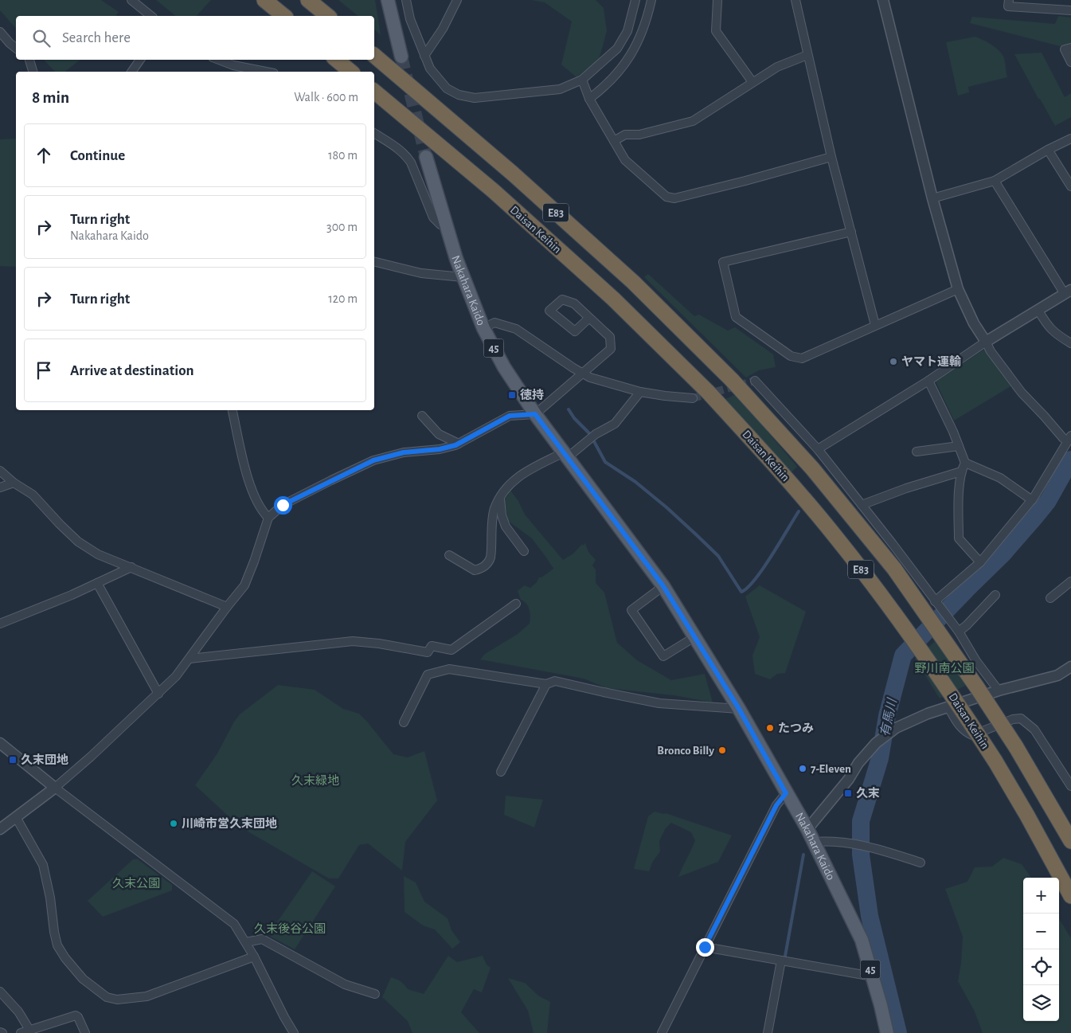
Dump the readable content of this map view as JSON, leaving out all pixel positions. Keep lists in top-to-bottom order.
{
  "streets": {
    "highway": ["E83", "Daisan Keihin"],
    "main road": ["Nakahara Kaido", "45"]
  },
  "water": ["有馬川"],
  "parks": [
    "野川南公園",
    "久末緑地",
    "久末公園",
    "久末後谷公園"
  ],
  "places": {
    "other": [
      "ヤマト運輸",
      "たつみ",
      "Bronco Billy",
      "7-Eleven",
      "川崎市営久末団地"
    ],
    "transit": ["徳持", "久末団地", "久末"]
  },
  "page": {
    "search": "Search here",
    "heading": ["8 min", "Walk · 600 m"],
    "list": [
      ["Continue", "180 m"],
      ["Turn right", "Nakahara Kaido", "300 m"],
      ["Turn right", "120 m"],
      "Arrive at destination"
    ],
    "map_buttons": ["+", "−"]
  }
}
